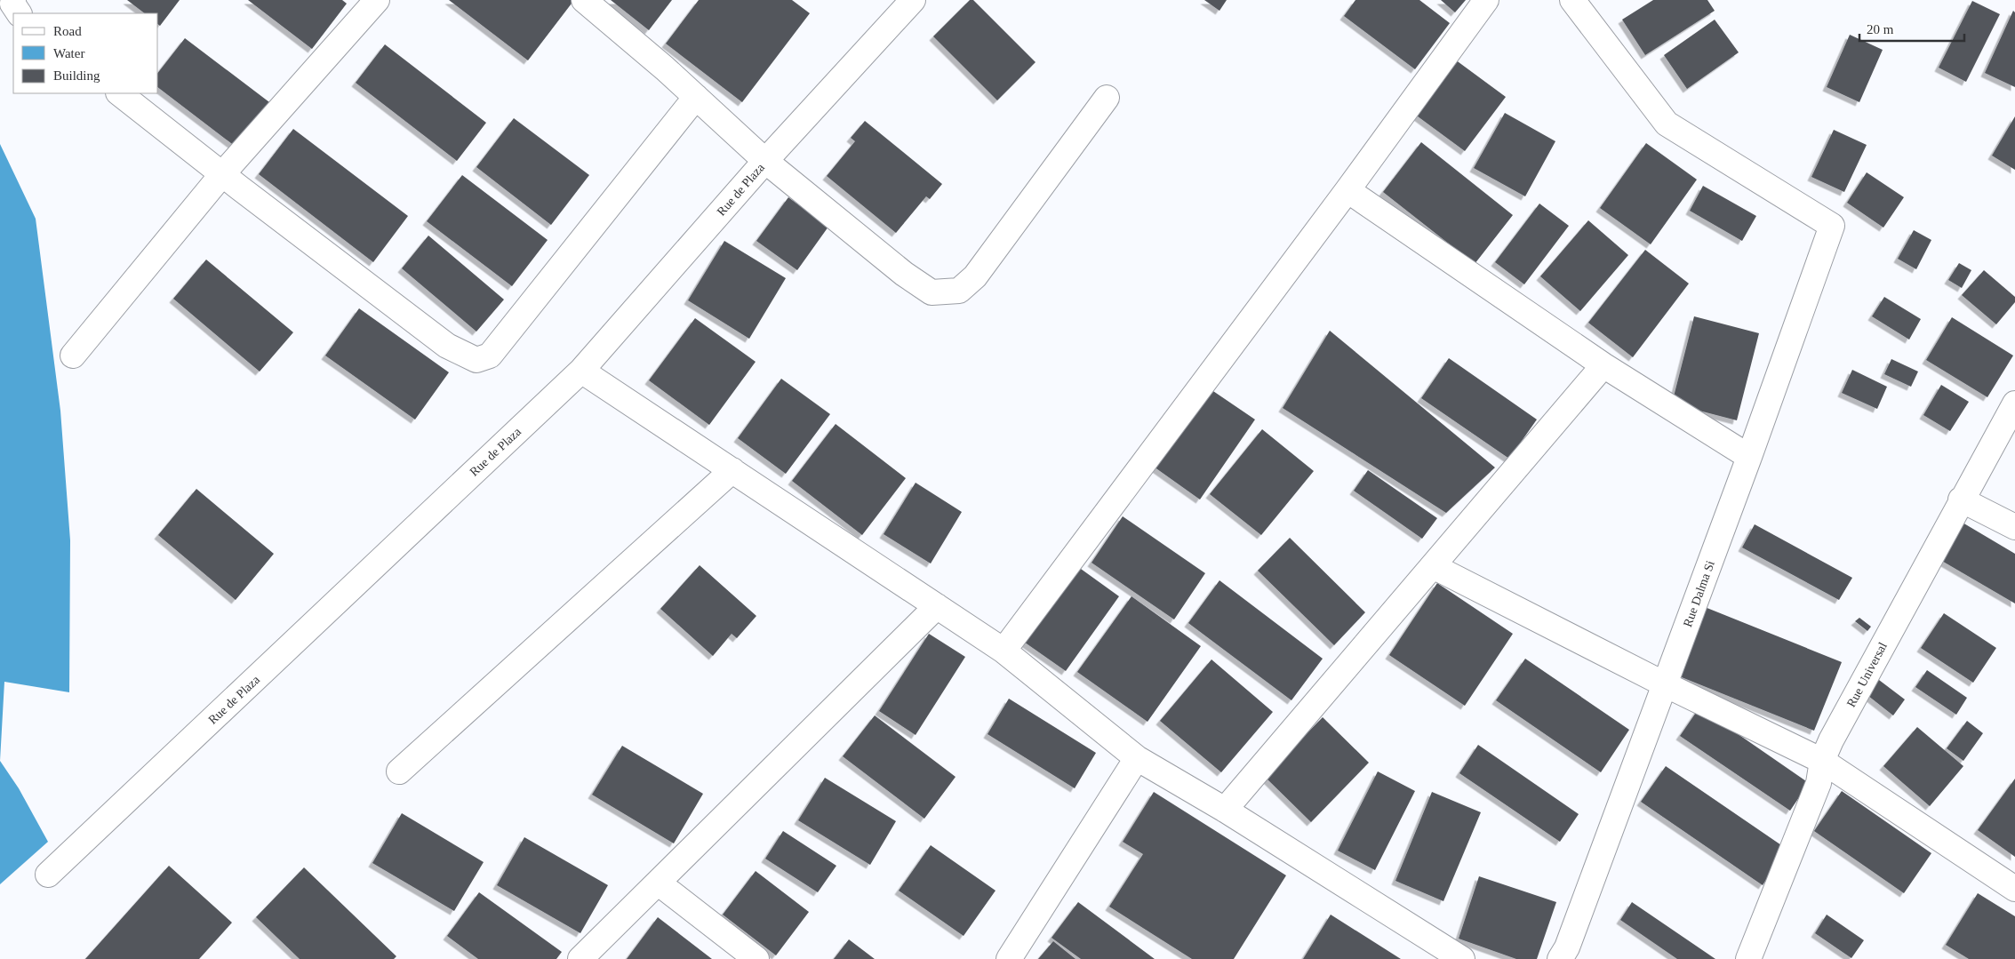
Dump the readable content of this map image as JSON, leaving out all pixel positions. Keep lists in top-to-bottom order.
{
  "streets": {
    "street": ["Rue de Plaza", "Rue Dalma Si", "Rue Universal"]
  },
  "legend": ["Road", "Water", "Building"],
  "scale_bar": "20 m"
}
